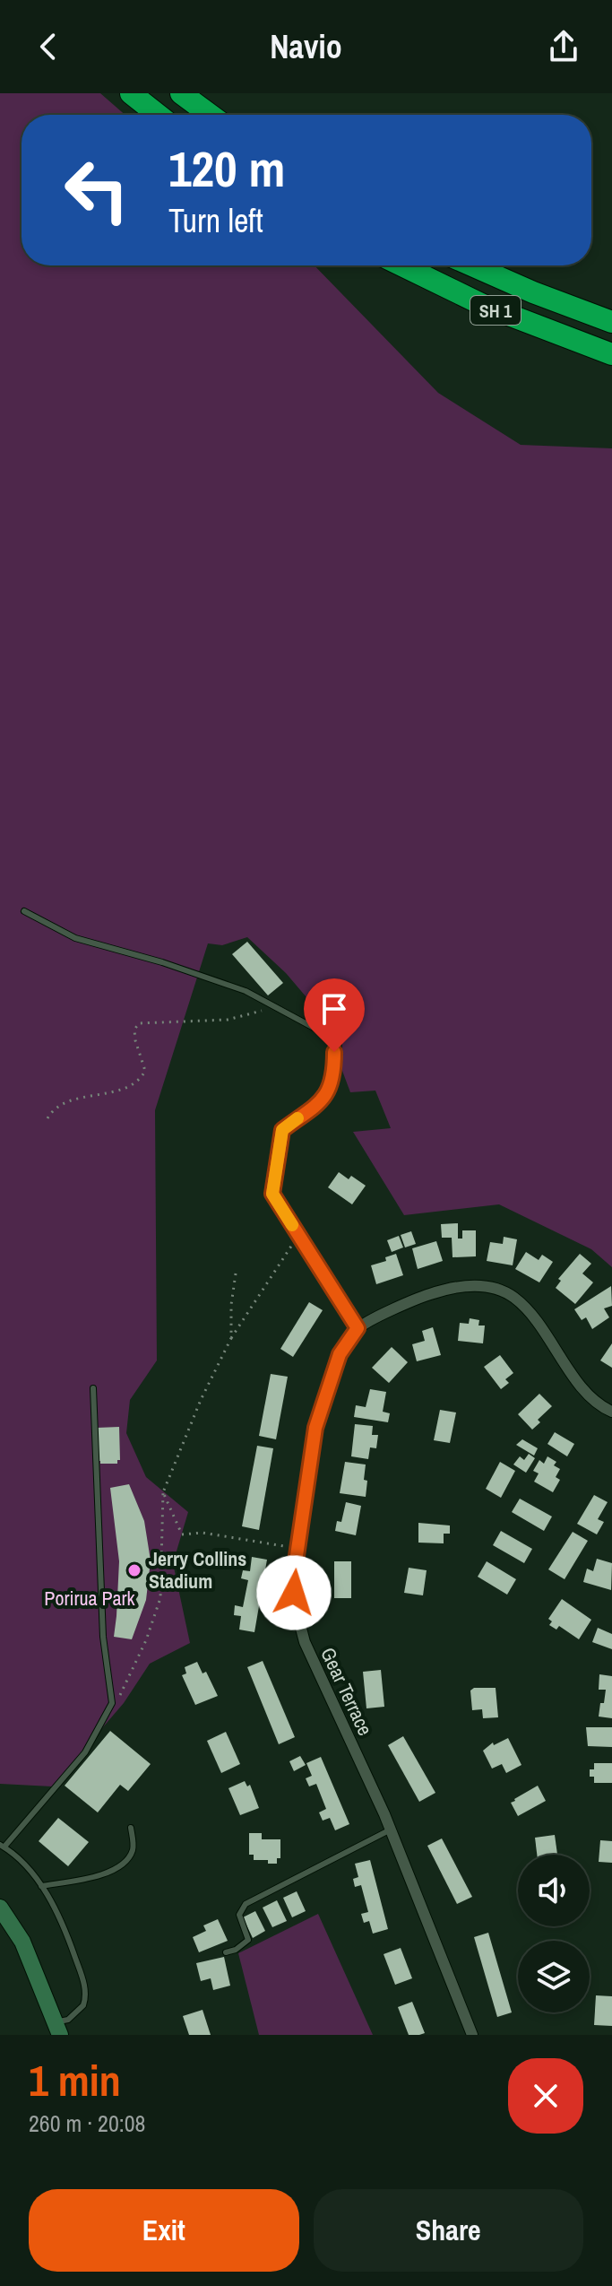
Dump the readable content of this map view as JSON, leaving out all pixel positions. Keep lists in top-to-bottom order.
{
  "streets": {
    "highway": ["SH 1"],
    "street": ["Gear Terrace"]
  },
  "parks": ["Porirua Park"],
  "places": ["Jerry Collins Stadium"],
  "page": {
    "header": "Navio",
    "turn": ["120 m", "Turn left"],
    "heading": ["1 min", "260 m · 20:08"],
    "buttons": ["Exit", "Share"]
  }
}
